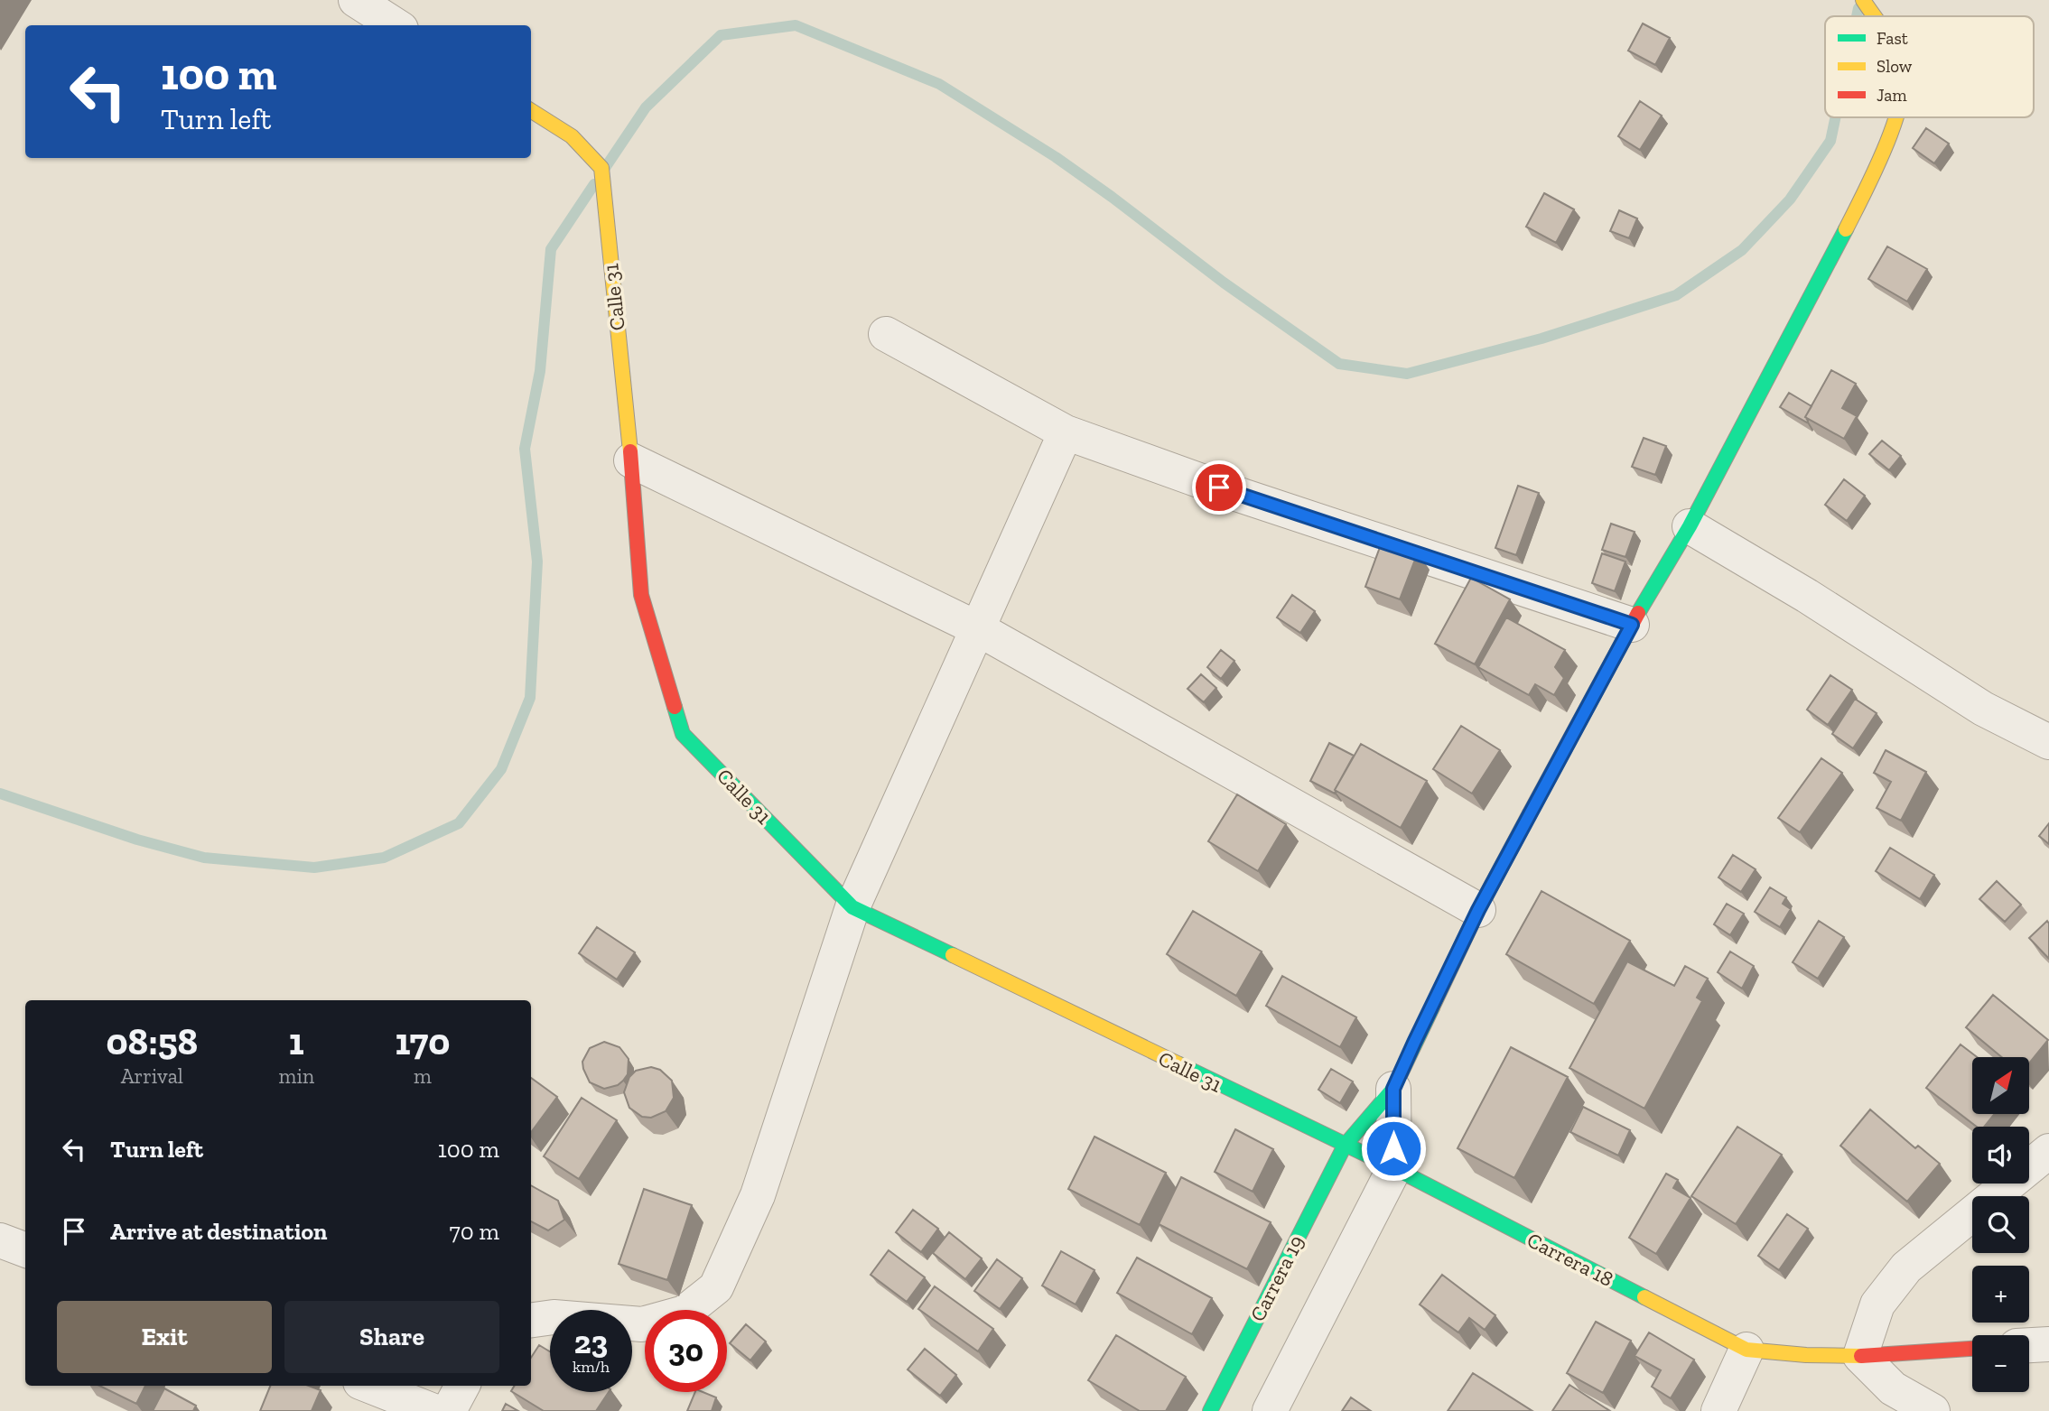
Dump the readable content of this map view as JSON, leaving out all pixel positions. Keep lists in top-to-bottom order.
{
  "streets": {
    "street": ["Calle 31", "Carrera 18", "Carrera 19"]
  },
  "crossings": [
    ["Calle 31", "Carrera 18"],
    ["Calle 31", "Carrera 19"]
  ],
  "legend": ["Fast", "Slow", "Jam"],
  "north": "top right",
  "page": {
    "turn": ["100 m", "Turn left"],
    "eta": [
      "08:58",
      "Arrival",
      "1",
      "min",
      "170",
      "m"
    ],
    "map_buttons": ["+", "−"],
    "list": [
      {
        "name": "Turn left",
        "value": "100 m"
      },
      {
        "name": "Arrive at destination",
        "value": "70 m"
      }
    ],
    "buttons": ["Exit", "Share"],
    "speed": "23 km/h",
    "limit": "30"
  }
}
